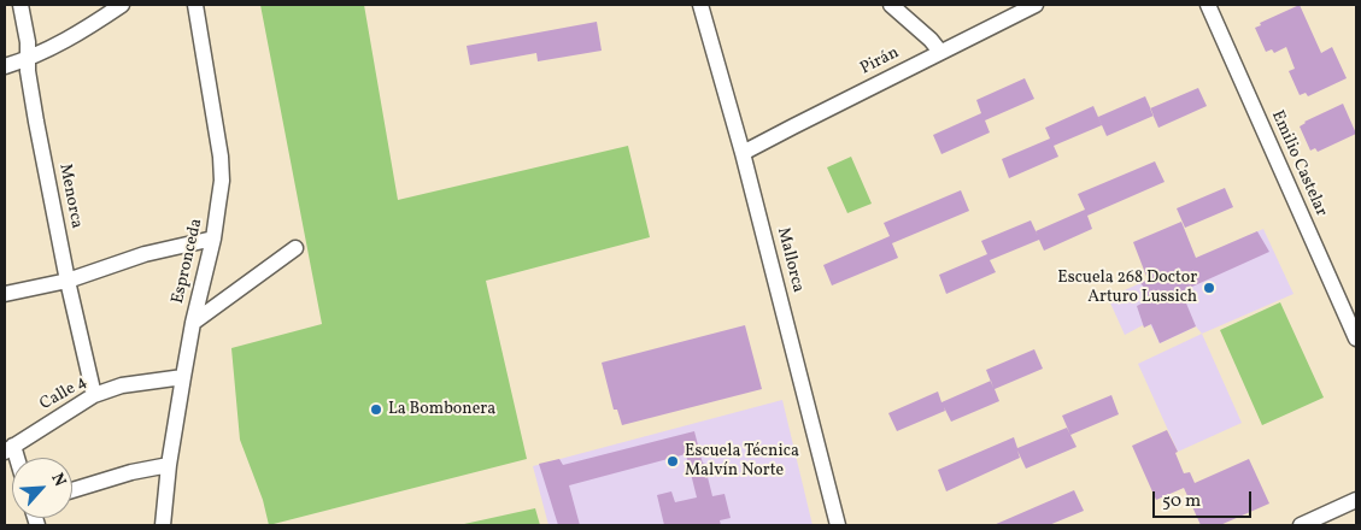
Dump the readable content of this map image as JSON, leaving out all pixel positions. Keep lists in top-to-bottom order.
{
  "streets": {
    "street": [
      "Pirán",
      "Emilio Castelar",
      "Menorca",
      "Mallorca",
      "Espronceda",
      "Calle 4"
    ]
  },
  "crossings": [
    ["Pirán", "Mallorca"],
    ["Menorca", "Calle 4"],
    ["Espronceda", "Calle 4"]
  ],
  "places": ["Escuela 268 Doctor Arturo Lussich", "La Bombonera", "Escuela Técnica Malvín Norte"],
  "scale_bar": "50 m",
  "north": "top right"
}
